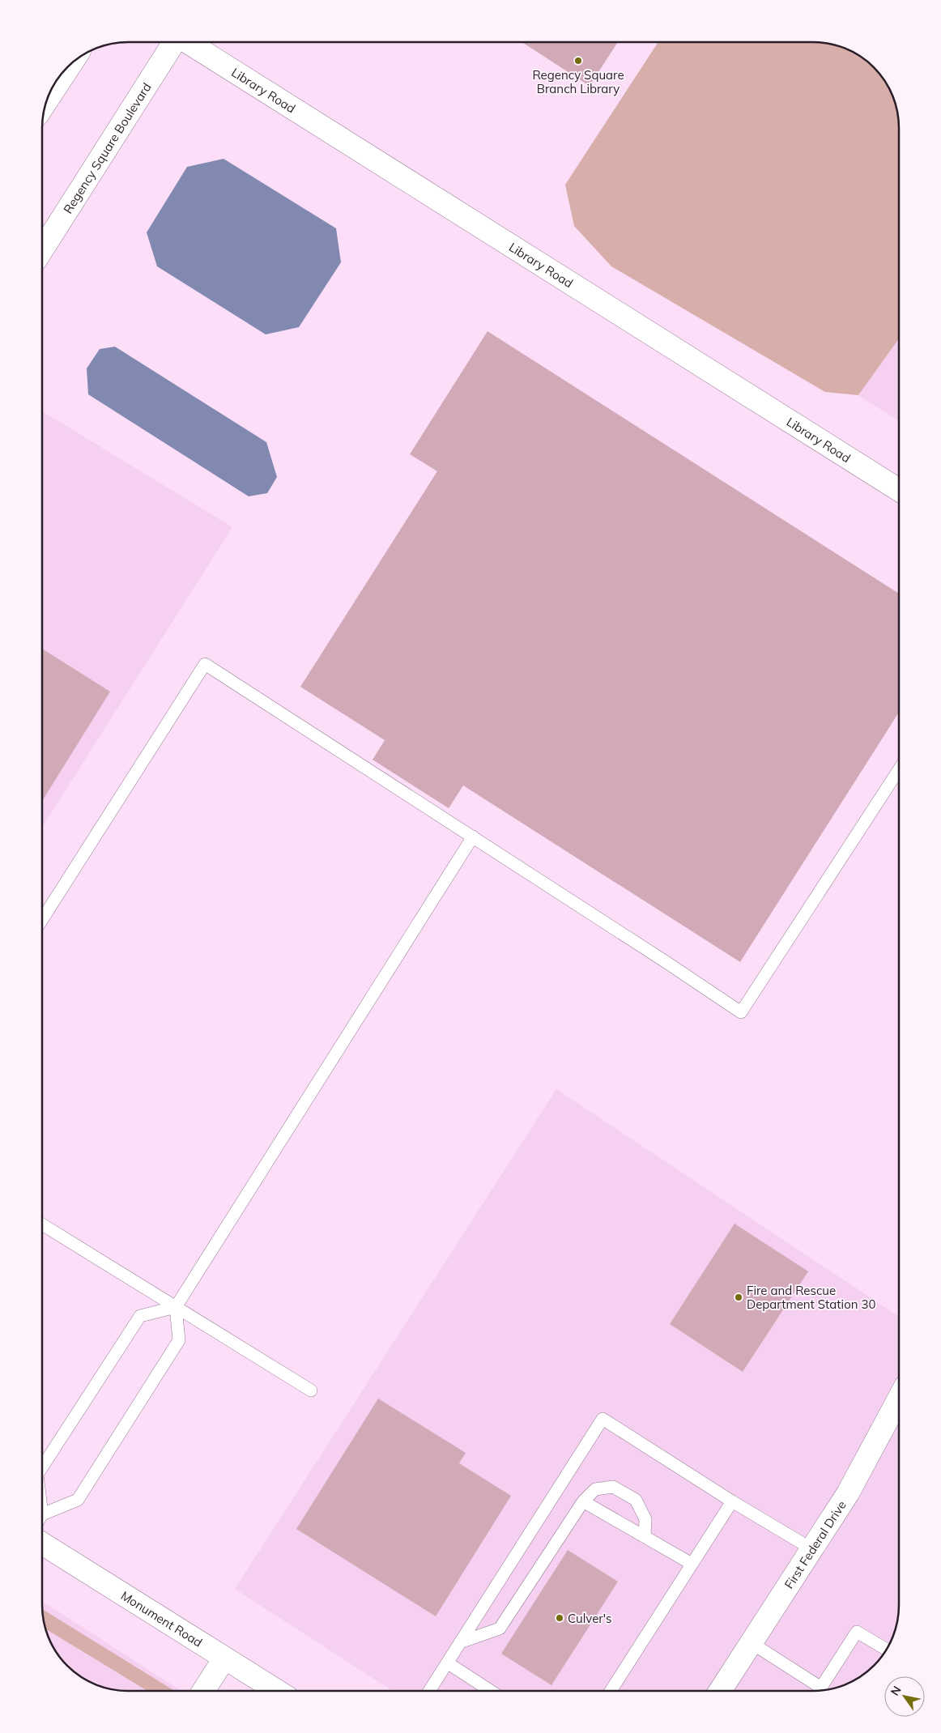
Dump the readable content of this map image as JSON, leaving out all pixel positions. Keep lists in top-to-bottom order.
{
  "streets": {
    "street": [
      "Library Road",
      "Regency Square Boulevard",
      "First Federal Drive",
      "Monument Road"
    ]
  },
  "places": ["Regency Square Branch Library", "Fire and Rescue Department Station 30", "Culver's"],
  "north": "top left"
}
